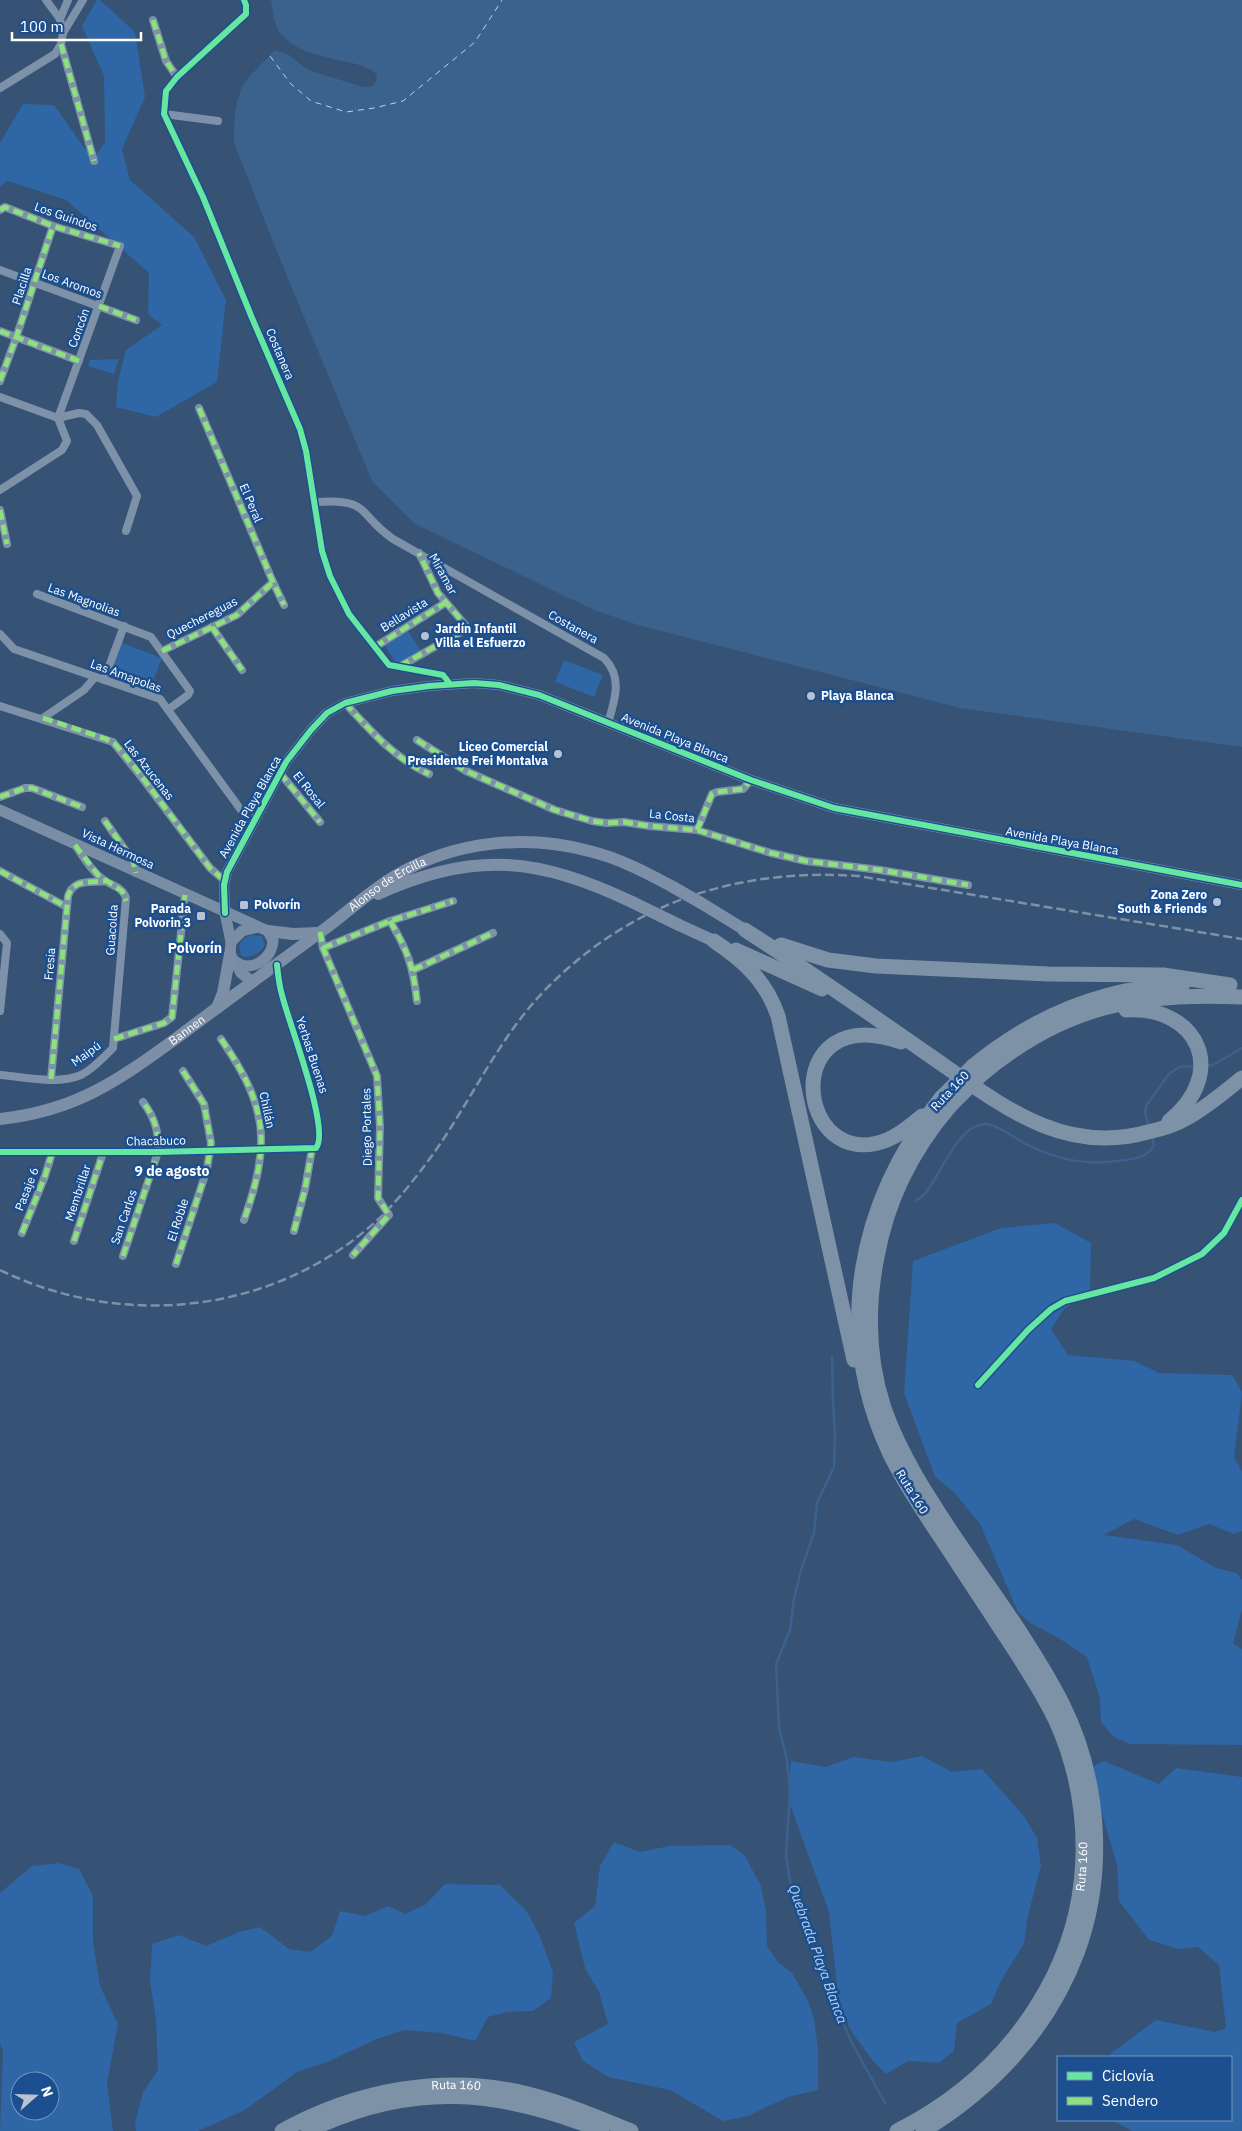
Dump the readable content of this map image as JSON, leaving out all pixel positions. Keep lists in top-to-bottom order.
{
  "streets": {
    "highway": ["Ruta 160"],
    "main road": ["Vista Hermosa", "Alonso de Ercilla", "Bannen"],
    "street": [
      "Los Guindos",
      "Los Aromos",
      "Placilla",
      "Concón",
      "Costanera",
      "El Peral",
      "Miramar",
      "Las Magnolias",
      "Bellavista",
      "Quechereguas",
      "Las Amapolas",
      "Avenida Playa Blanca",
      "Las Azucenas",
      "El Rosal",
      "La Costa",
      "Guacolda",
      "Fresia",
      "Maipú",
      "Yerbas Buenas",
      "Chillán",
      "Diego Portales",
      "Chacabuco",
      "Pasaje 6",
      "Membrillar",
      "San Carlos",
      "El Roble"
    ]
  },
  "crossings": [
    ["Los Guindos", "Placilla"],
    ["Los Guindos", "Concón"],
    ["Los Aromos", "Placilla"],
    ["Los Aromos", "Concón"],
    ["Costanera", "Miramar"],
    ["Costanera", "Bellavista"],
    ["Costanera", "Avenida Playa Blanca"],
    ["El Peral", "Quechereguas"],
    ["Miramar", "Bellavista"],
    ["Las Magnolias", "Quechereguas"],
    ["Las Magnolias", "Las Amapolas"],
    ["Las Amapolas", "Avenida Playa Blanca"],
    ["Avenida Playa Blanca", "Las Azucenas"],
    ["Avenida Playa Blanca", "El Rosal"],
    ["Avenida Playa Blanca", "Vista Hermosa"],
    ["Vista Hermosa", "Guacolda"],
    ["Vista Hermosa", "Maipú"],
    ["Alonso de Ercilla", "Bannen"],
    ["Guacolda", "Fresia"],
    ["Guacolda", "Maipú"],
    ["Fresia", "Maipú"],
    ["Bannen", "Yerbas Buenas"],
    ["Bannen", "Diego Portales"],
    ["Yerbas Buenas", "Chacabuco"],
    ["Chillán", "Chacabuco"],
    ["Chacabuco", "Pasaje 6"],
    ["Chacabuco", "Membrillar"],
    ["Chacabuco", "San Carlos"],
    ["Chacabuco", "El Roble"]
  ],
  "districts": ["Polvorín", "9 de agosto"],
  "water": ["Quebrada Playa Blanca"],
  "places": {
    "other": [
      "Jardín Infantil Villa el Esfuerzo",
      "Playa Blanca",
      "Liceo Comercial Presidente Frei Montalva",
      "Zona Zero South & Friends"
    ],
    "transit": ["Polvorín", "Parada Polvorin 3"]
  },
  "legend": ["Ciclovía", "Sendero"],
  "scale_bar": "100 m",
  "north": "right"
}
